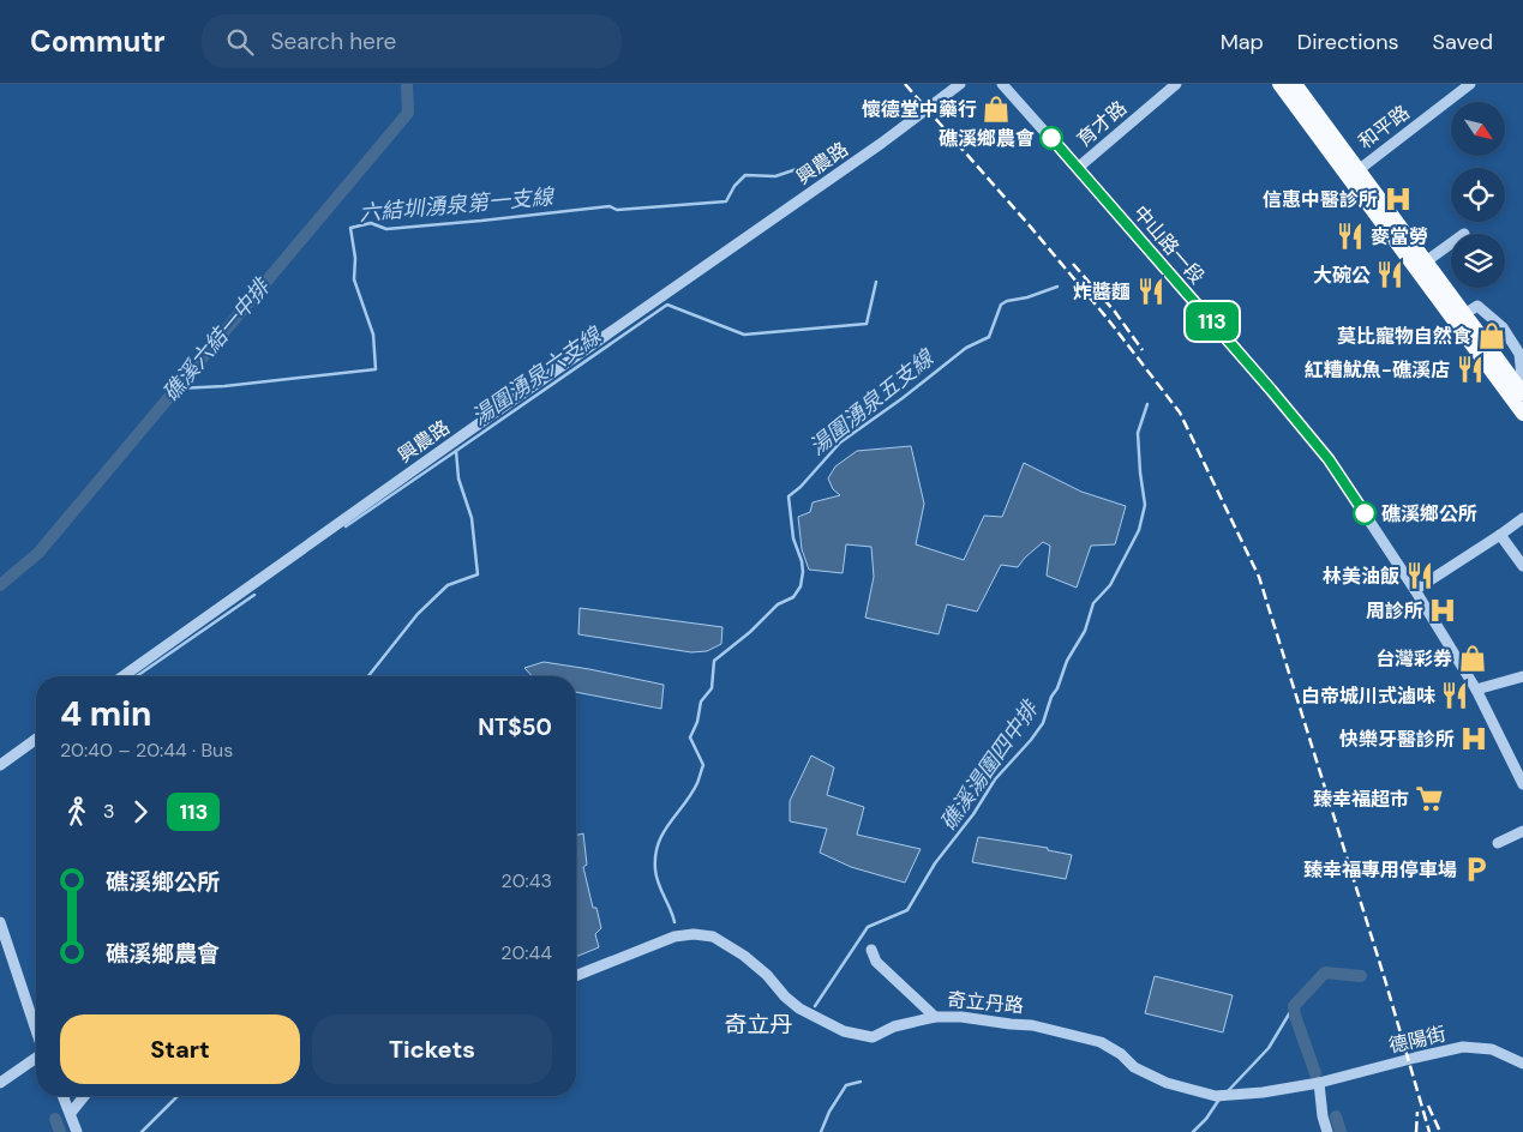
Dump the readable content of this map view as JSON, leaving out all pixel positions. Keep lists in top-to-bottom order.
{
  "streets": {
    "street": [
      "育才路",
      "和平路",
      "興農路",
      "中山路一段",
      "奇立丹路",
      "德陽街"
    ]
  },
  "crossings": [
    ["育才路", "中山路一段"],
    ["奇立丹路", "德陽街"]
  ],
  "districts": ["奇立丹"],
  "water": [
    "六結圳湧泉第一支線",
    "礁溪六結一中排",
    "湯圍湧泉六支線",
    "湯圍湧泉五支線",
    "礁溪湯圍四中排"
  ],
  "places": {
    "shop": ["懷德堂中藥行", "莫比寵物自然食", "台灣彩券"],
    "other": ["礁溪鄉農會", "礁溪鄉公所"],
    "hospital": ["信惠中醫診所", "周診所", "快樂牙醫診所"],
    "restaurant": [
      "麥當勞",
      "大碗公",
      "炸醬麵",
      "紅糟魷魚-礁溪店",
      "林美油飯",
      "白帝城川式滷味"
    ],
    "supermarket": ["臻幸福超市"],
    "parking": ["臻幸福專用停車場"]
  },
  "lines": ["bus line 113"],
  "north": "bottom right",
  "page": {
    "header": "Commutr",
    "search": "Search here",
    "nav": ["Map", "Directions", "Saved"],
    "on_map": "113",
    "heading": ["4 min", "20:40 – 20:44 · Bus", "NT$50"],
    "legs": ["3", "113"],
    "list": [
      {
        "name": "礁溪鄉公所",
        "value": "20:43"
      },
      {
        "name": "礁溪鄉農會",
        "value": "20:44"
      }
    ],
    "buttons": ["Start", "Tickets"]
  }
}
